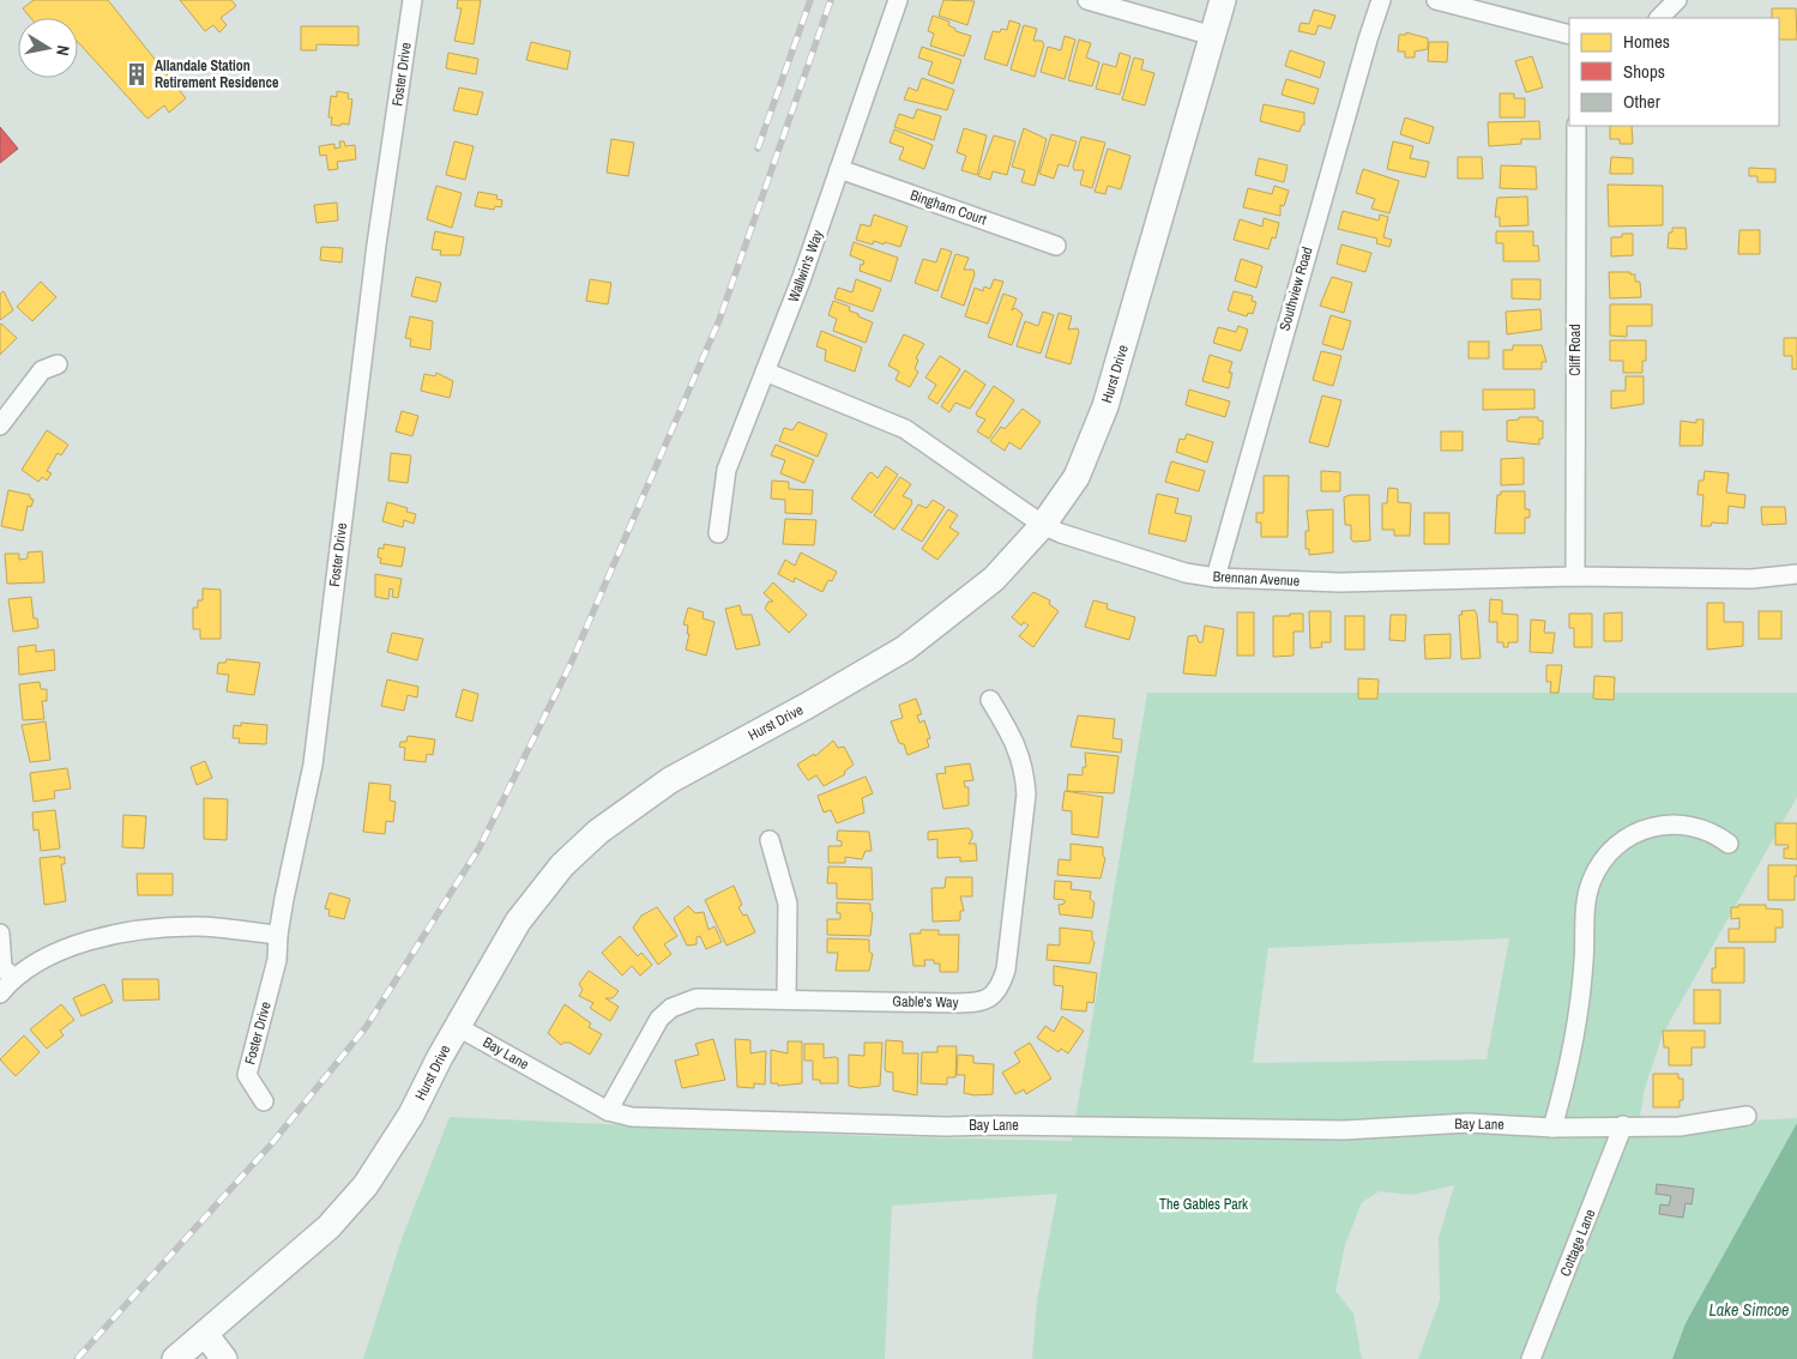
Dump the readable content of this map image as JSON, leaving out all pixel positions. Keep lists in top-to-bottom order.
{
  "streets": {
    "street": [
      "Foster Drive",
      "Bingham Court",
      "Wallwin's Way",
      "Southview Road",
      "Cliff Road",
      "Hurst Drive",
      "Brennan Avenue",
      "Gable's Way",
      "Bay Lane",
      "Cottage Lane"
    ]
  },
  "crossings": [
    ["Bingham Court", "Wallwin's Way"],
    ["Wallwin's Way", "Brennan Avenue"],
    ["Southview Road", "Brennan Avenue"],
    ["Cliff Road", "Brennan Avenue"],
    ["Hurst Drive", "Brennan Avenue"],
    ["Hurst Drive", "Bay Lane"],
    ["Gable's Way", "Bay Lane"],
    ["Bay Lane", "Cottage Lane"]
  ],
  "water": ["Lake Simcoe"],
  "parks": ["The Gables Park"],
  "places": {
    "building": ["Allandale Station Retirement Residence"]
  },
  "legend": ["Homes", "Shops", "Other"],
  "north": "right"
}
